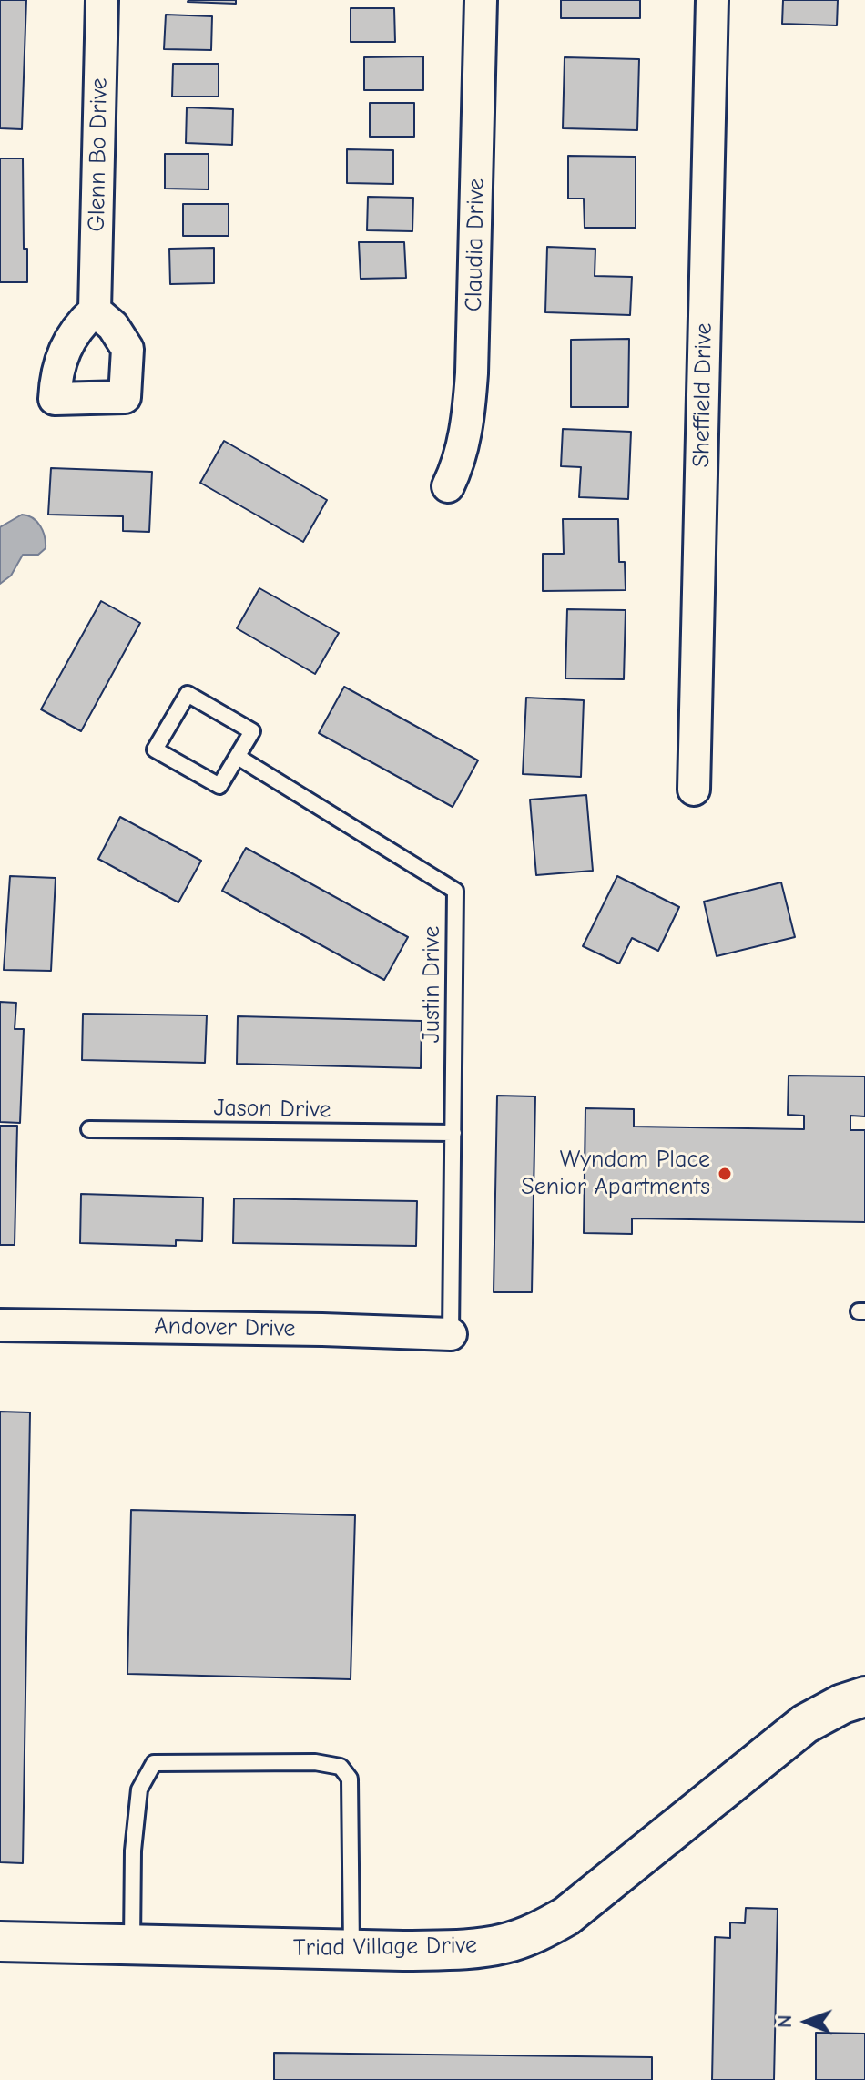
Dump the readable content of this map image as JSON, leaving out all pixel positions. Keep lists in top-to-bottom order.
{
  "streets": {
    "street": [
      "Glenn Bo Drive",
      "Claudia Drive",
      "Sheffield Drive",
      "Andover Drive",
      "Triad Village Drive"
    ],
    "lane": ["Justin Drive", "Jason Drive"]
  },
  "crossings": [
    ["Justin Drive", "Jason Drive"],
    ["Justin Drive", "Andover Drive"]
  ],
  "places": ["Wyndam Place Senior Apartments"],
  "north": "left"
}
